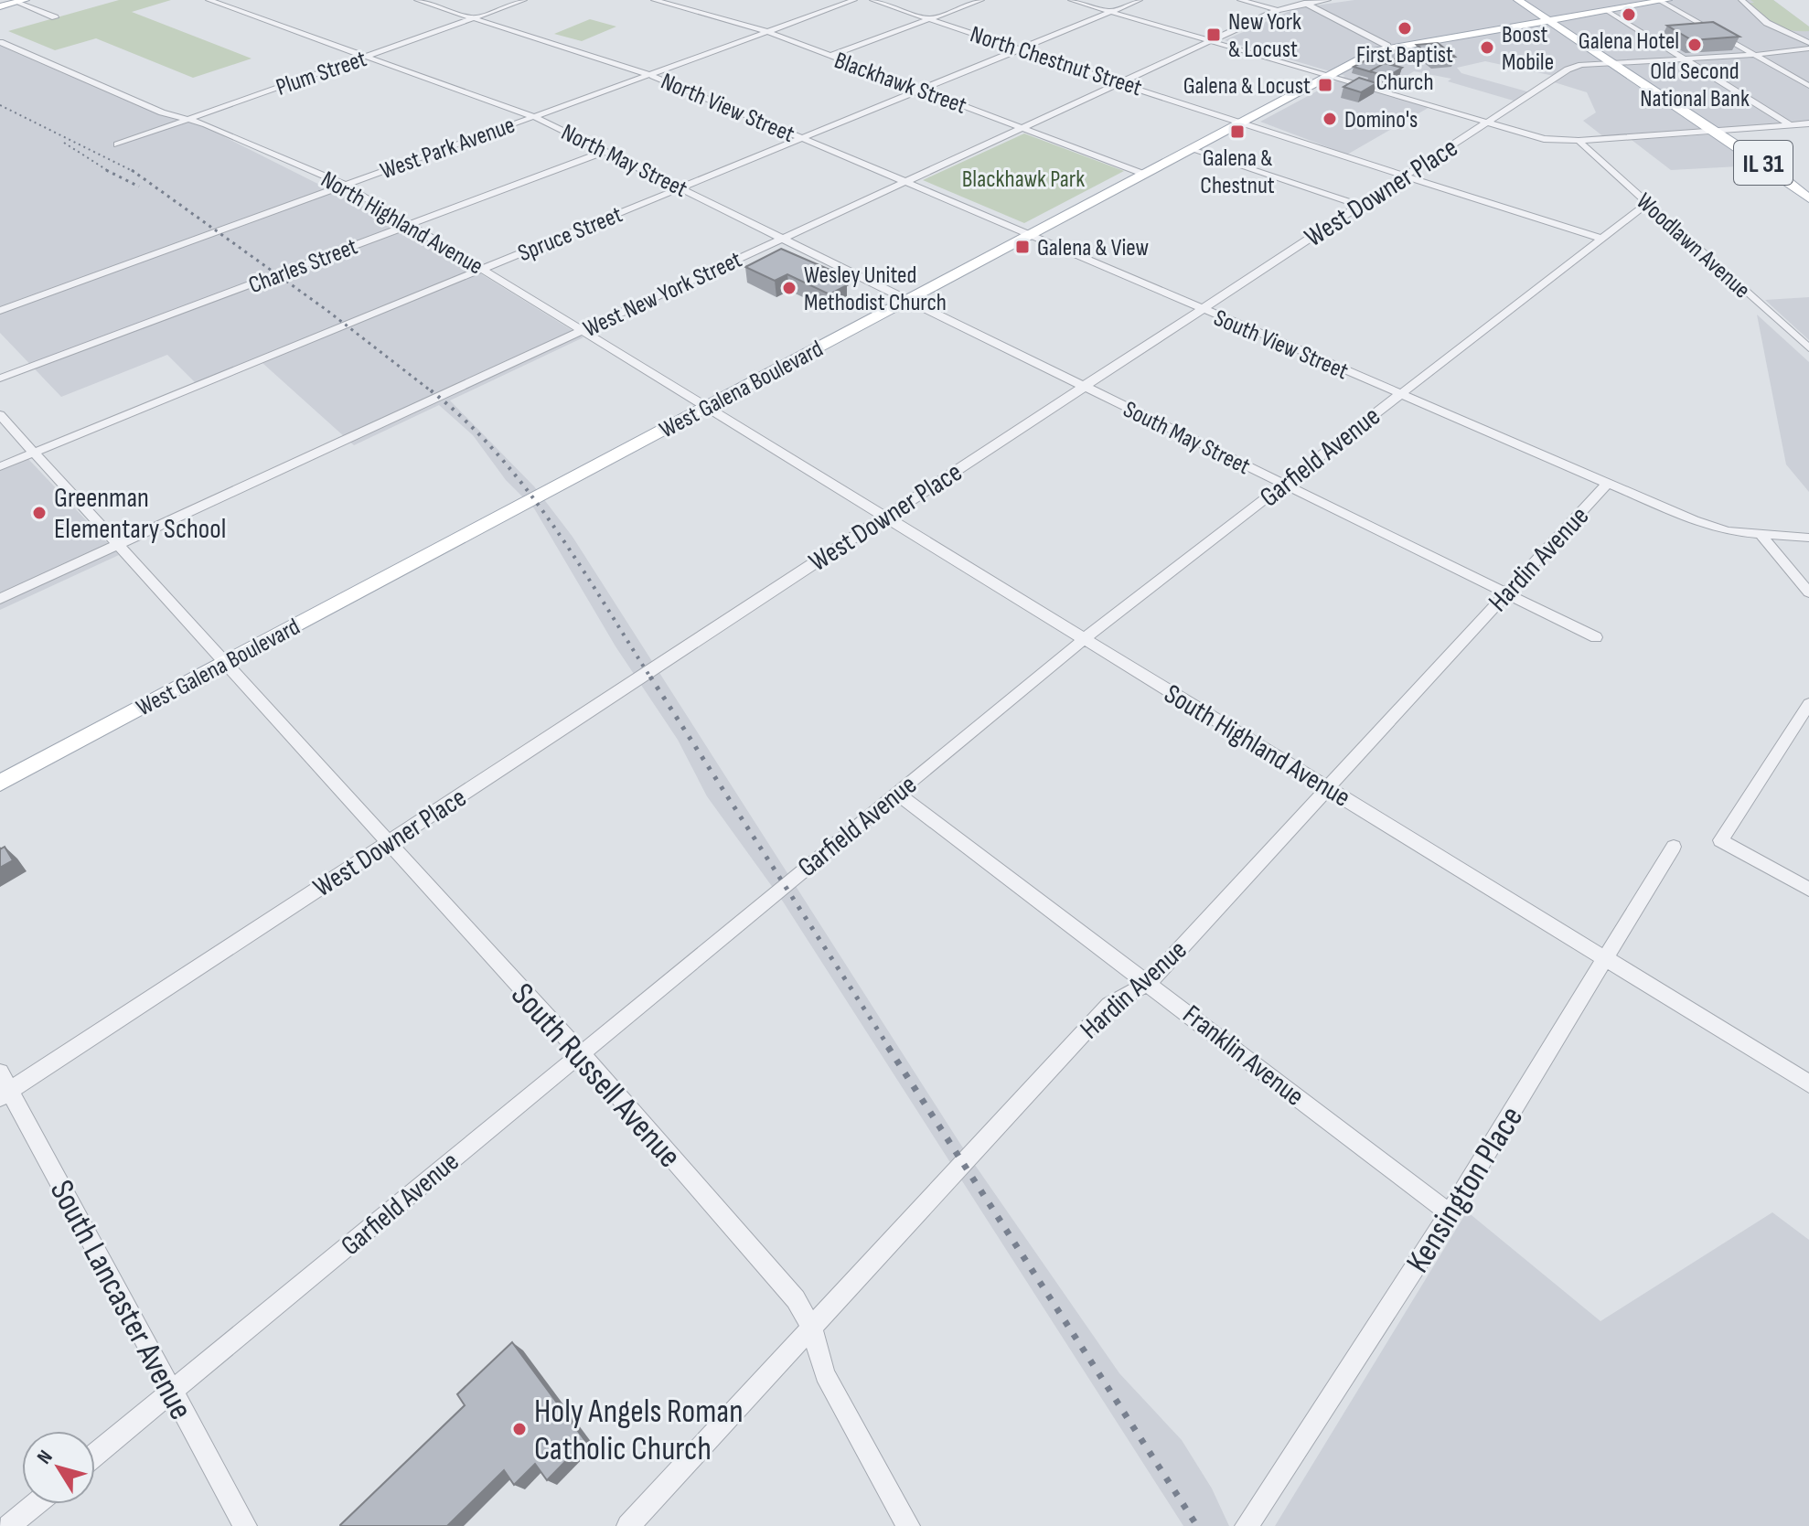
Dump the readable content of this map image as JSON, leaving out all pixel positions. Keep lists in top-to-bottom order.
{
  "streets": {
    "main road": ["IL 31", "West Galena Boulevard"],
    "street": [
      "North Chestnut Street",
      "Plum Street",
      "Blackhawk Street",
      "North View Street",
      "West Park Avenue",
      "North May Street",
      "West Downer Place",
      "North Highland Avenue",
      "Spruce Street",
      "Woodlawn Avenue",
      "Charles Street",
      "West New York Street",
      "South View Street",
      "South May Street",
      "Garfield Avenue",
      "Hardin Avenue",
      "South Highland Avenue",
      "Franklin Avenue",
      "South Russell Avenue",
      "Kensington Place",
      "South Lancaster Avenue"
    ]
  },
  "crossings": [
    ["North Chestnut Street", "West Downer Place"],
    ["North Chestnut Street", "Spruce Street"],
    ["North Chestnut Street", "West New York Street"],
    ["North Chestnut Street", "West Galena Boulevard"],
    ["North Chestnut Street", "Garfield Avenue"],
    ["Plum Street", "North View Street"],
    ["Plum Street", "North May Street"],
    ["Plum Street", "North Highland Avenue"],
    ["Blackhawk Street", "West Park Avenue"],
    ["Blackhawk Street", "Spruce Street"],
    ["Blackhawk Street", "West New York Street"],
    ["Blackhawk Street", "West Galena Boulevard"],
    ["North View Street", "West Park Avenue"],
    ["North View Street", "Spruce Street"],
    ["North View Street", "West New York Street"],
    ["North View Street", "South View Street"],
    ["North View Street", "West Galena Boulevard"],
    ["West Park Avenue", "North May Street"],
    ["West Park Avenue", "North Highland Avenue"],
    ["North May Street", "Spruce Street"],
    ["North May Street", "Charles Street"],
    ["North May Street", "West New York Street"],
    ["North May Street", "West Galena Boulevard"],
    ["North May Street", "South May Street"],
    ["IL 31", "West Downer Place"],
    ["IL 31", "West Galena Boulevard"],
    ["West Downer Place", "South View Street"],
    ["West Downer Place", "South May Street"],
    ["West Downer Place", "South Highland Avenue"],
    ["West Downer Place", "South Russell Avenue"],
    ["West Downer Place", "South Lancaster Avenue"],
    ["North Highland Avenue", "Spruce Street"],
    ["North Highland Avenue", "Charles Street"],
    ["North Highland Avenue", "West New York Street"],
    ["North Highland Avenue", "West Galena Boulevard"],
    ["North Highland Avenue", "South Highland Avenue"],
    ["Spruce Street", "South Russell Avenue"],
    ["Woodlawn Avenue", "Garfield Avenue"],
    ["West New York Street", "South Russell Avenue"],
    ["South View Street", "West Galena Boulevard"],
    ["South View Street", "Garfield Avenue"],
    ["South View Street", "Hardin Avenue"],
    ["West Galena Boulevard", "South May Street"],
    ["West Galena Boulevard", "South Highland Avenue"],
    ["West Galena Boulevard", "South Russell Avenue"],
    ["South May Street", "Garfield Avenue"],
    ["South May Street", "Hardin Avenue"],
    ["Garfield Avenue", "South Highland Avenue"],
    ["Garfield Avenue", "Franklin Avenue"],
    ["Garfield Avenue", "South Russell Avenue"],
    ["Garfield Avenue", "South Lancaster Avenue"],
    ["Hardin Avenue", "South Highland Avenue"],
    ["Hardin Avenue", "Franklin Avenue"],
    ["Hardin Avenue", "South Russell Avenue"],
    ["South Highland Avenue", "Kensington Place"],
    ["Franklin Avenue", "Kensington Place"]
  ],
  "parks": ["Blackhawk Park"],
  "places": {
    "other": [
      "Galena Hotel",
      "First Baptist Church",
      "Old Second National Bank",
      "Boost Mobile",
      "Domino's",
      "Wesley United Methodist Church",
      "Greenman Elementary School",
      "Holy Angels Roman Catholic Church"
    ],
    "transit": [
      "New York & Locust",
      "Galena & Locust",
      "Galena & Chestnut",
      "Galena & View"
    ]
  },
  "north": "top left"
}
